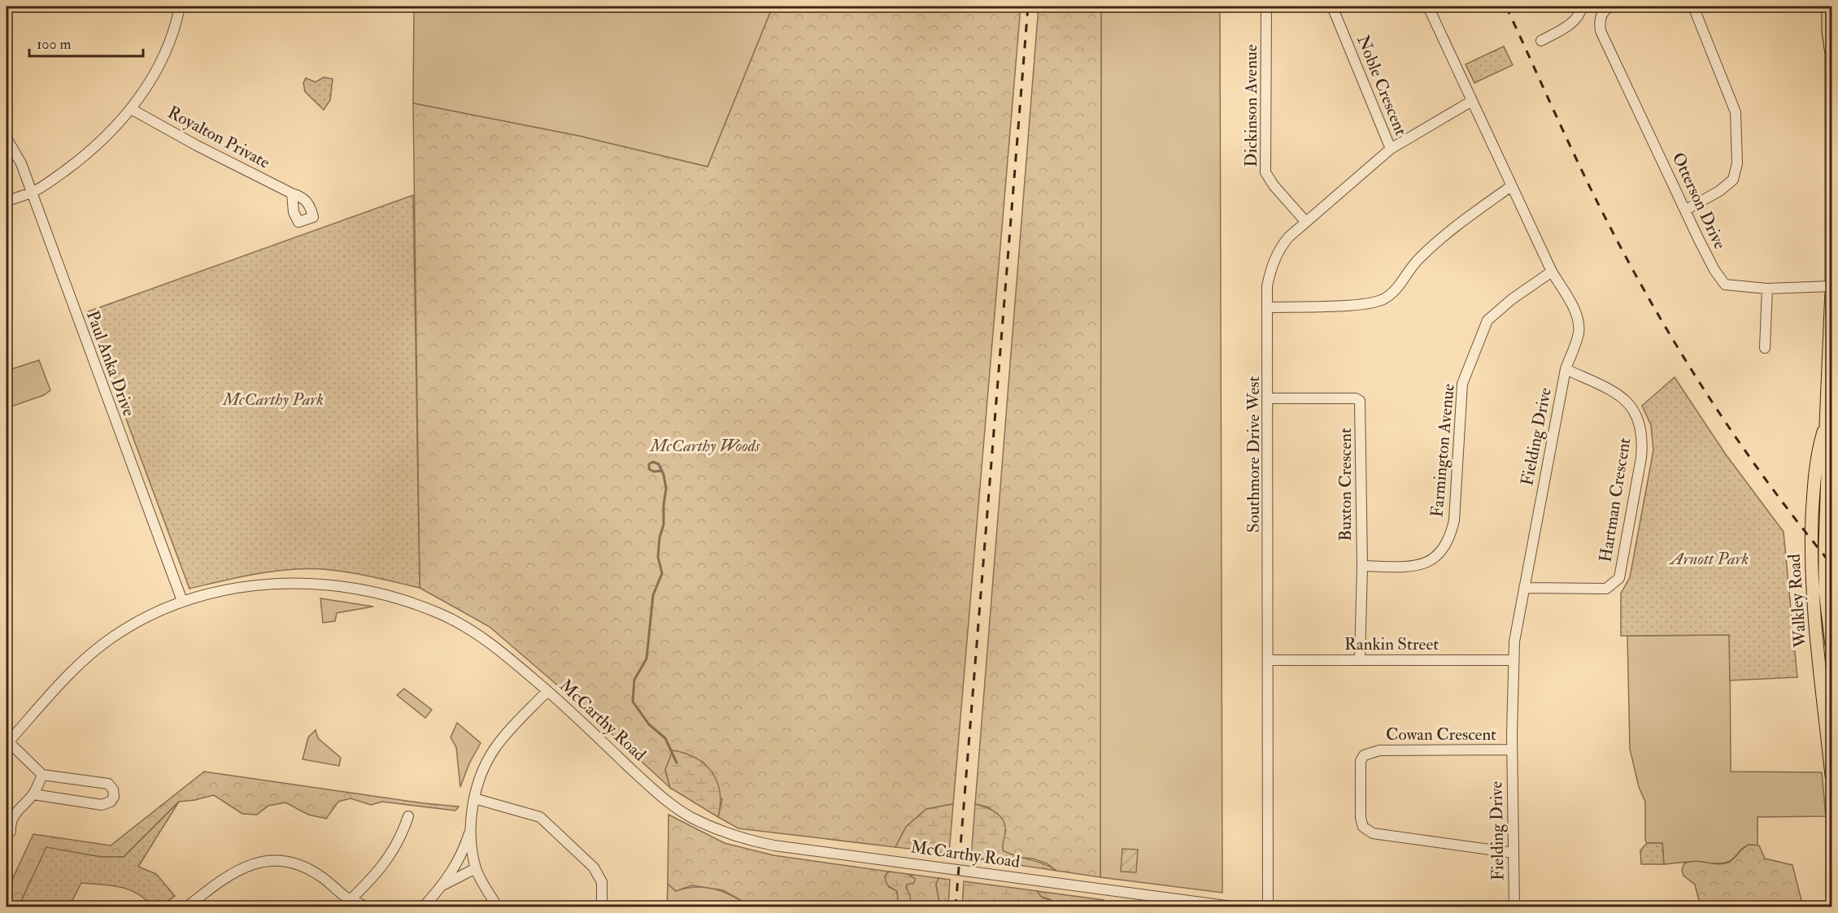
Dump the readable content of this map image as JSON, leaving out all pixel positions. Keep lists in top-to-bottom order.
{
  "streets": {
    "main road": ["Walkley Road"],
    "street": [
      "Noble Crescent",
      "Dickinson Avenue",
      "Royalton Private",
      "Otterson Drive",
      "Paul Anka Drive",
      "Fielding Drive",
      "Farmington Avenue",
      "Southmore Drive West",
      "Buxton Crescent",
      "Hartman Crescent",
      "Rankin Street",
      "McCarthy Road",
      "Cowan Crescent"
    ]
  },
  "crossings": [
    ["Noble Crescent", "Southmore Drive West"],
    ["Dickinson Avenue", "Southmore Drive West"],
    ["Otterson Drive", "Walkley Road"],
    ["Paul Anka Drive", "McCarthy Road"],
    ["Fielding Drive", "Farmington Avenue"],
    ["Fielding Drive", "Southmore Drive West"],
    ["Fielding Drive", "Hartman Crescent"],
    ["Fielding Drive", "Rankin Street"],
    ["Fielding Drive", "Cowan Crescent"],
    ["Farmington Avenue", "Buxton Crescent"],
    ["Southmore Drive West", "Buxton Crescent"],
    ["Southmore Drive West", "Rankin Street"],
    ["Buxton Crescent", "Rankin Street"]
  ],
  "parks": ["McCarthy Park", "McCarthy Woods", "Arnott Park"],
  "scale_bar": "100 m"
}
